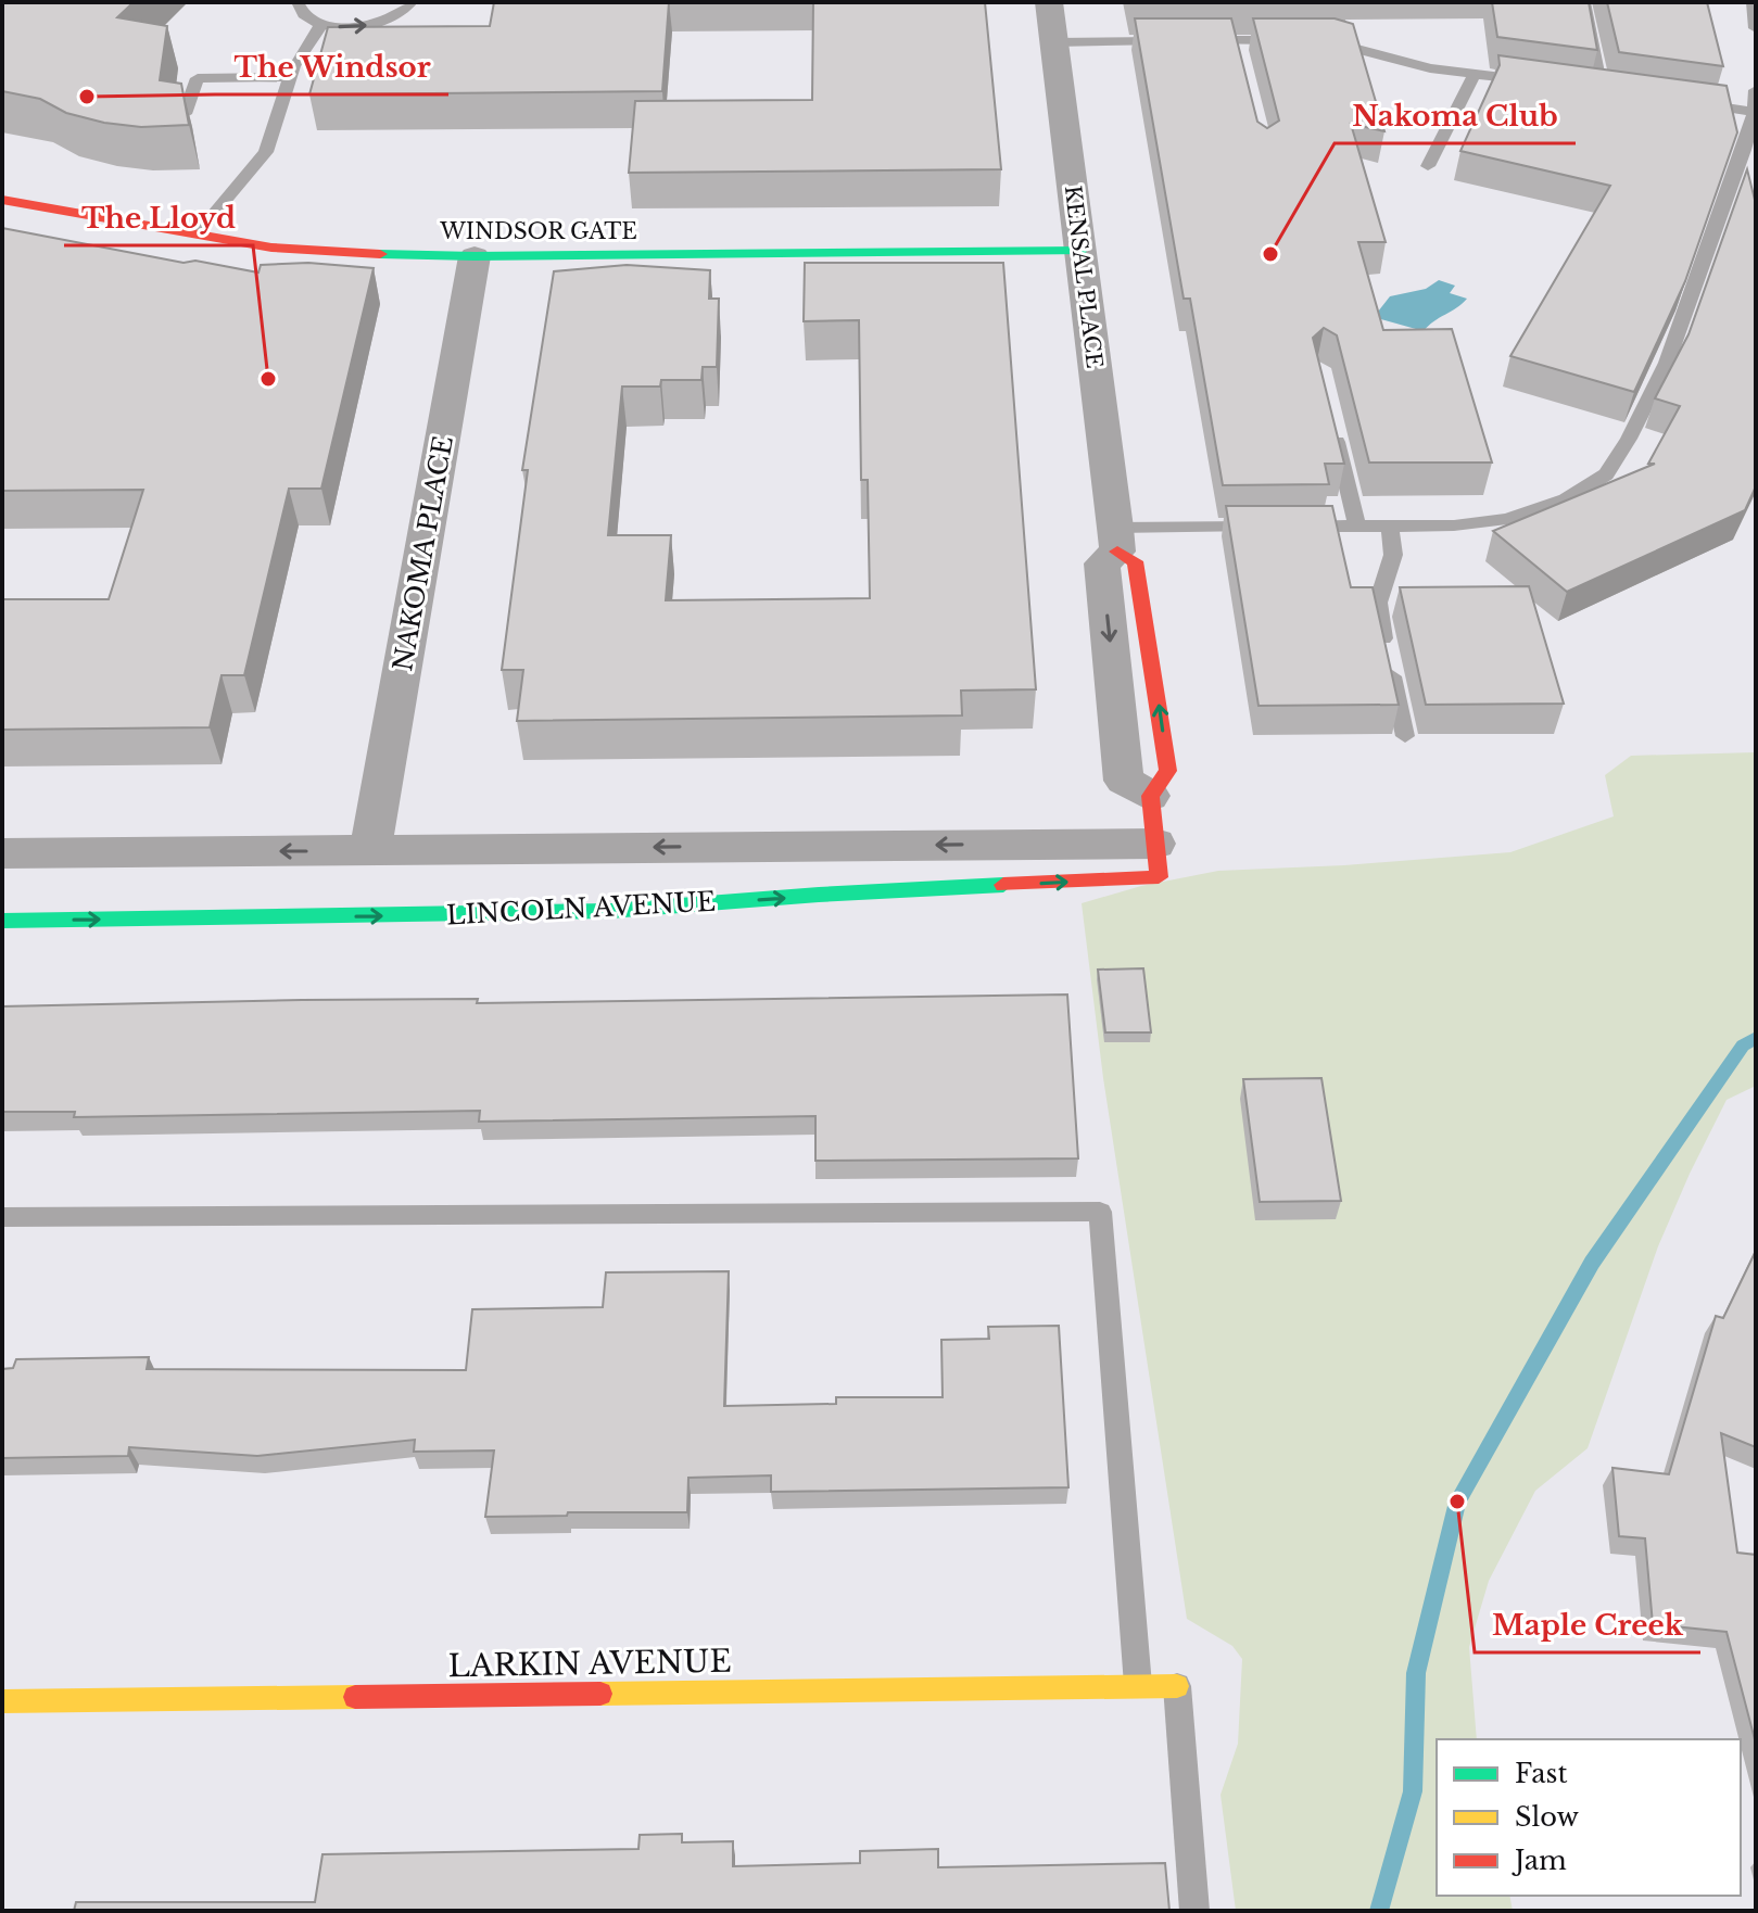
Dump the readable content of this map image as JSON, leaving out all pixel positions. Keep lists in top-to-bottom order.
{
  "streets": {
    "street": [
      "WINDSOR GATE",
      "KENSAL PLACE",
      "NAKOMA PLACE",
      "LINCOLN AVENUE",
      "LARKIN AVENUE"
    ]
  },
  "crossings": [
    ["WINDSOR GATE", "KENSAL PLACE"],
    ["WINDSOR GATE", "NAKOMA PLACE"],
    ["KENSAL PLACE", "LINCOLN AVENUE"]
  ],
  "places": [
    "The Windsor",
    "Nakoma Club",
    "The Lloyd",
    "Maple Creek"
  ],
  "legend": ["Fast", "Slow", "Jam"]
}
